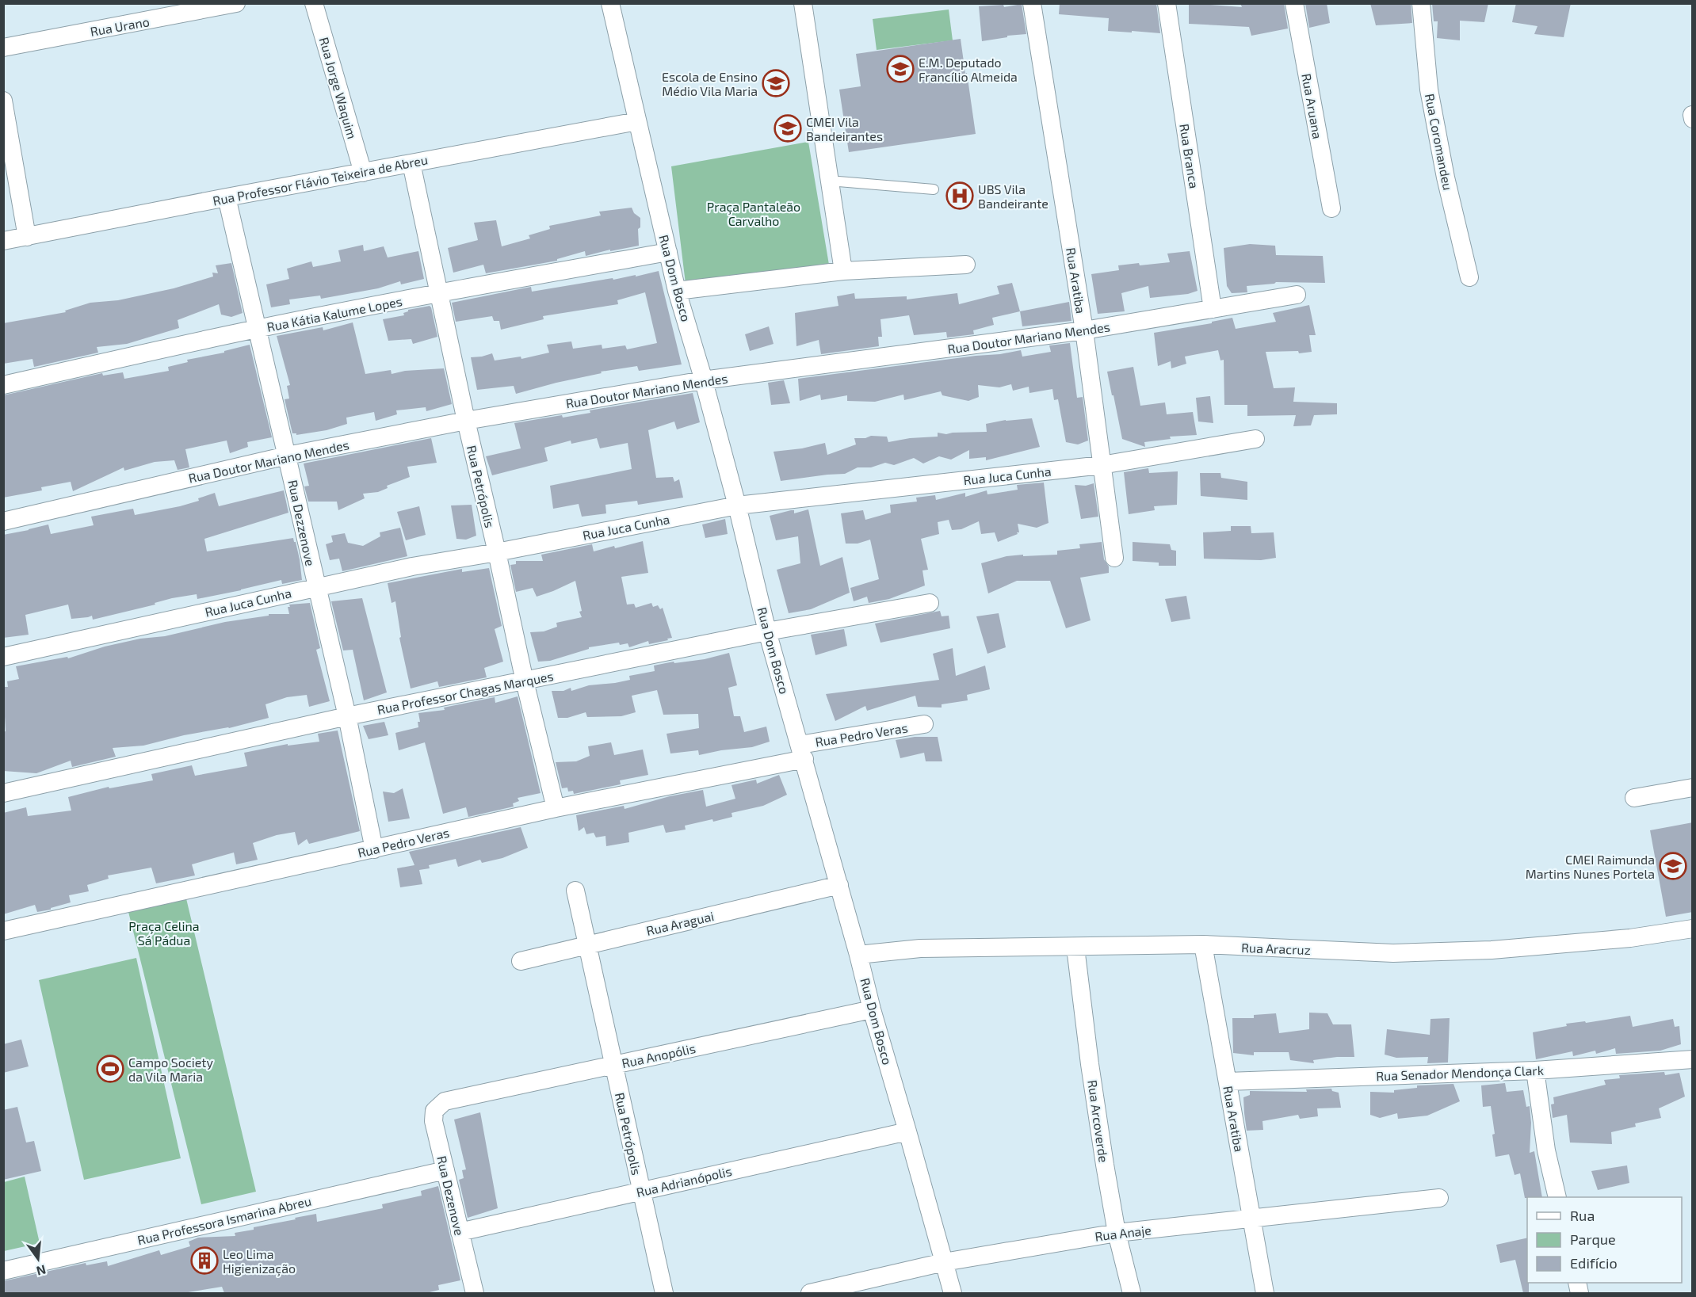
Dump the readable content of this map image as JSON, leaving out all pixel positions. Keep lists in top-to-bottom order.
{
  "streets": {
    "street": [
      "Rua Urano",
      "Rua Jorge Waquim",
      "Rua Aruana",
      "Rua Coromandeu",
      "Rua Branca",
      "Rua Professor Flávio Teixeira de Abreu",
      "Rua Dom Bosco",
      "Rua Aratiba",
      "Rua Kátia Kalume Lopes",
      "Rua Doutor Mariano Mendes",
      "Rua Juca Cunha",
      "Rua Petrópolis",
      "Rua Dezzenove",
      "Rua Professor Chagas Marques",
      "Rua Pedro Veras",
      "Rua Araguai",
      "Rua Aracruz",
      "Rua Anopólis",
      "Rua Senador Mendonça Clark",
      "Rua Arcoverde",
      "Rua Adrianópolis",
      "Rua Dezenove",
      "Rua Professora Ismarina Abreu",
      "Rua Anaje"
    ]
  },
  "crossings": [
    ["Rua Jorge Waquim", "Rua Professor Flávio Teixeira de Abreu"],
    ["Rua Branca", "Rua Doutor Mariano Mendes"],
    ["Rua Professor Flávio Teixeira de Abreu", "Rua Dom Bosco"],
    ["Rua Professor Flávio Teixeira de Abreu", "Rua Petrópolis"],
    ["Rua Professor Flávio Teixeira de Abreu", "Rua Dezzenove"],
    ["Rua Dom Bosco", "Rua Kátia Kalume Lopes"],
    ["Rua Dom Bosco", "Rua Doutor Mariano Mendes"],
    ["Rua Dom Bosco", "Rua Juca Cunha"],
    ["Rua Dom Bosco", "Rua Professor Chagas Marques"],
    ["Rua Dom Bosco", "Rua Pedro Veras"],
    ["Rua Dom Bosco", "Rua Araguai"],
    ["Rua Dom Bosco", "Rua Aracruz"],
    ["Rua Dom Bosco", "Rua Anopólis"],
    ["Rua Dom Bosco", "Rua Adrianópolis"],
    ["Rua Dom Bosco", "Rua Anaje"],
    ["Rua Aratiba", "Rua Doutor Mariano Mendes"],
    ["Rua Aratiba", "Rua Juca Cunha"],
    ["Rua Aratiba", "Rua Aracruz"],
    ["Rua Aratiba", "Rua Senador Mendonça Clark"],
    ["Rua Aratiba", "Rua Anaje"],
    ["Rua Kátia Kalume Lopes", "Rua Petrópolis"],
    ["Rua Kátia Kalume Lopes", "Rua Dezzenove"],
    ["Rua Doutor Mariano Mendes", "Rua Petrópolis"],
    ["Rua Doutor Mariano Mendes", "Rua Dezzenove"],
    ["Rua Juca Cunha", "Rua Petrópolis"],
    ["Rua Juca Cunha", "Rua Dezzenove"],
    ["Rua Petrópolis", "Rua Professor Chagas Marques"],
    ["Rua Petrópolis", "Rua Pedro Veras"],
    ["Rua Petrópolis", "Rua Araguai"],
    ["Rua Petrópolis", "Rua Anopólis"],
    ["Rua Petrópolis", "Rua Adrianópolis"],
    ["Rua Dezzenove", "Rua Professor Chagas Marques"],
    ["Rua Dezzenove", "Rua Pedro Veras"],
    ["Rua Aracruz", "Rua Arcoverde"],
    ["Rua Anopólis", "Rua Dezenove"],
    ["Rua Arcoverde", "Rua Anaje"],
    ["Rua Adrianópolis", "Rua Dezenove"],
    ["Rua Dezenove", "Rua Professora Ismarina Abreu"]
  ],
  "parks": ["Praça Pantaleão Carvalho", "Praça Celina Sá Pádua"],
  "places": {
    "school or university": [
      "E.M. Deputado Francílio Almeida",
      "Escola de Ensino Médio Vila Maria",
      "CMEI Vila Bandeirantes",
      "CMEI Raimunda Martins Nunes Portela"
    ],
    "hospital": ["UBS Vila Bandeirante"],
    "sports": ["Campo Society da Vila Maria"],
    "building": ["Leo Lima Higienização"]
  },
  "legend": ["Rua", "Parque", "Edifício"],
  "north": "bottom"
}
